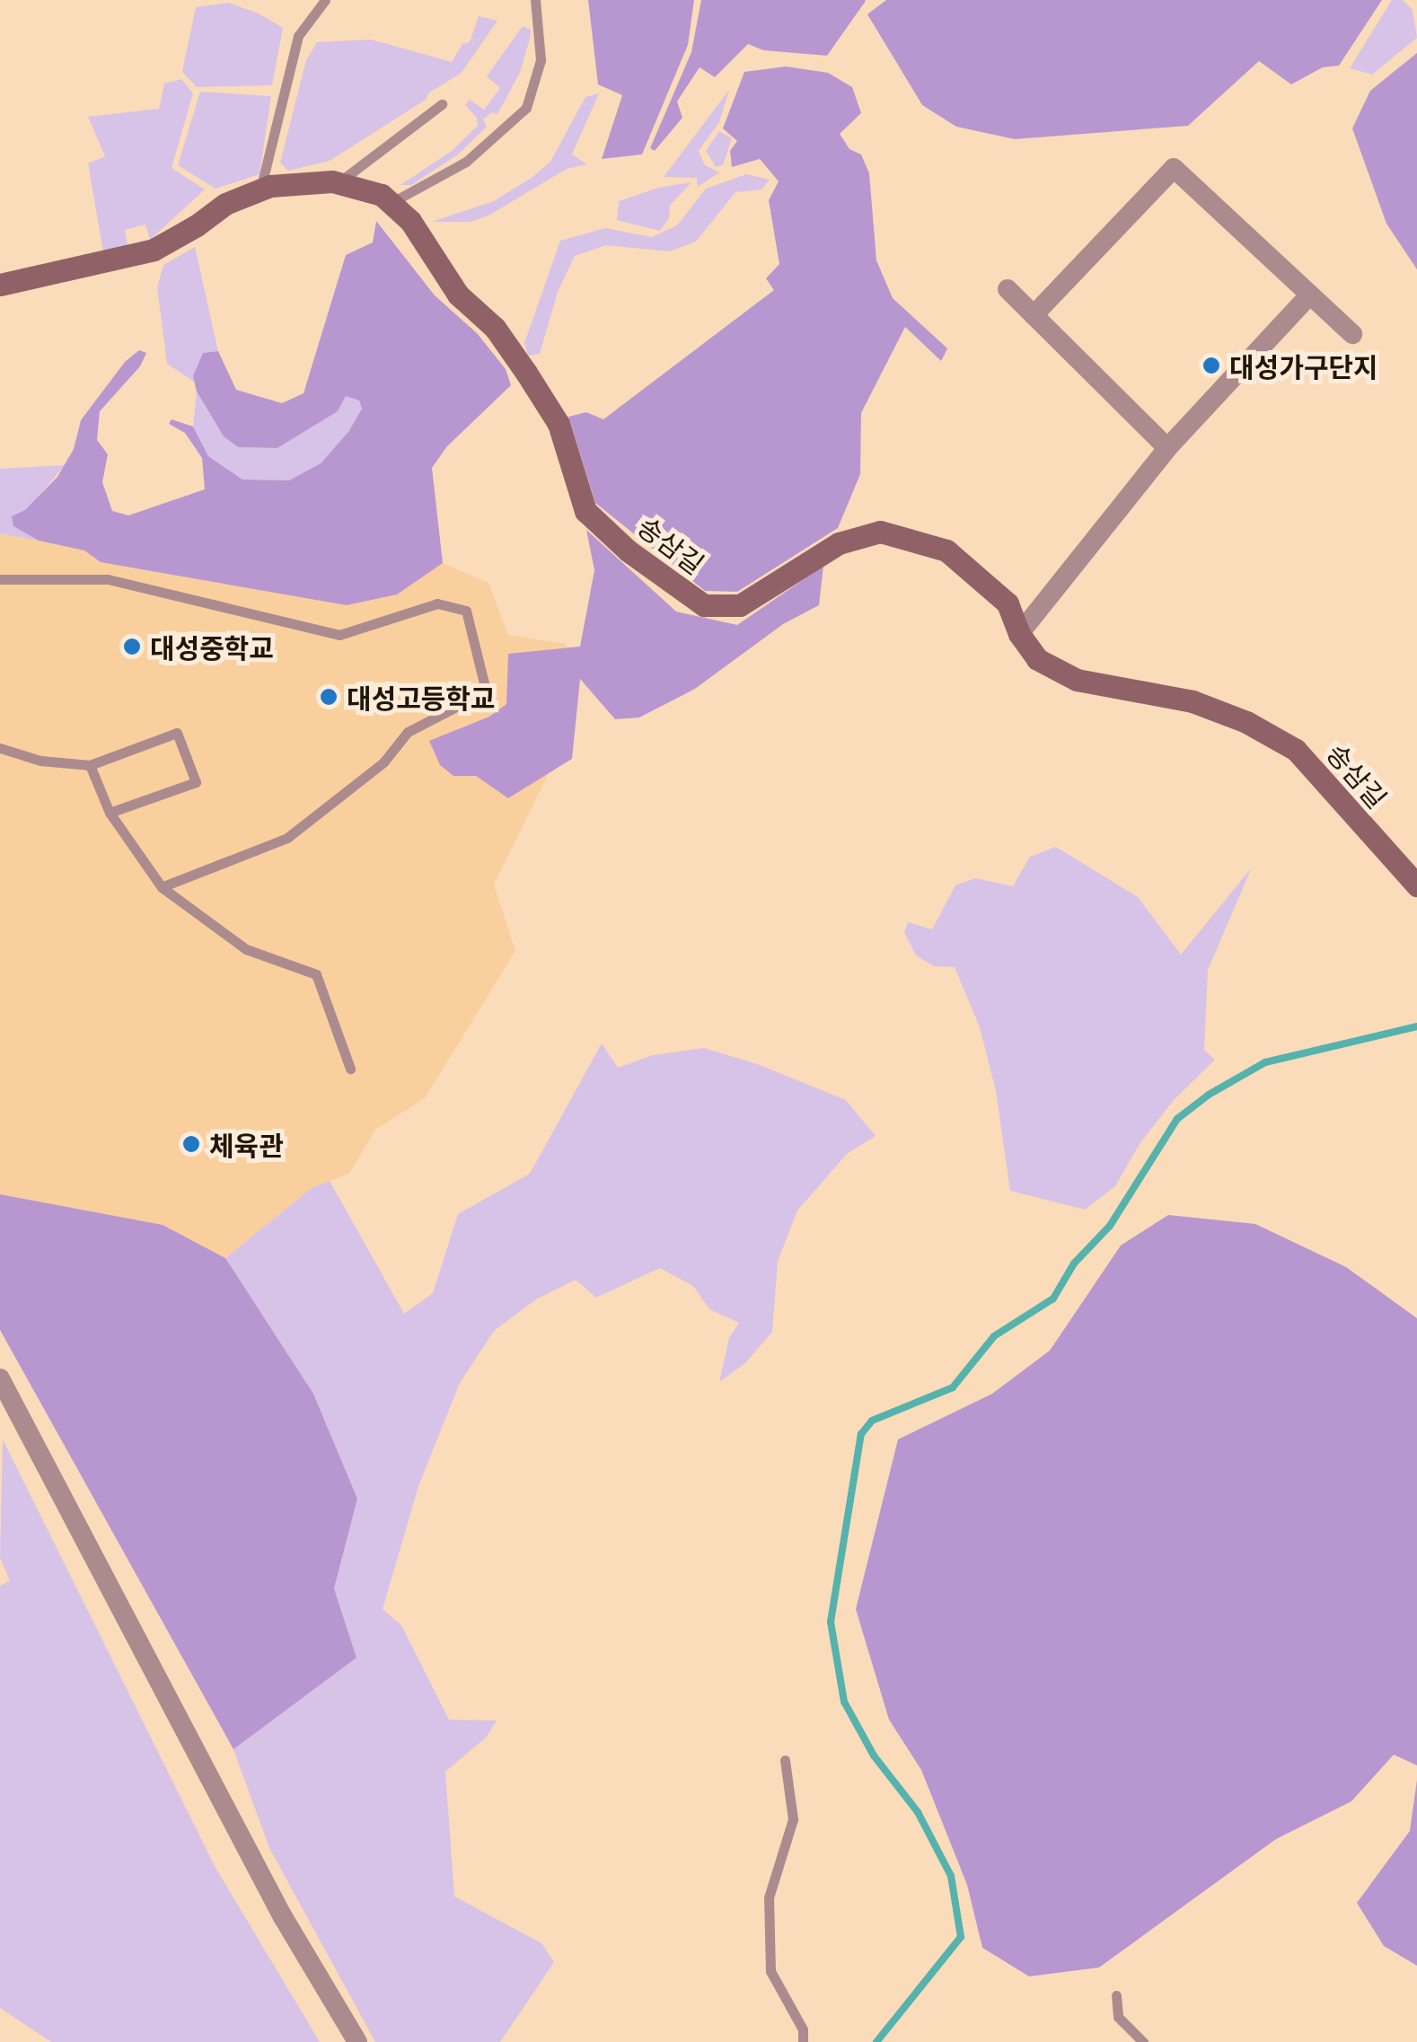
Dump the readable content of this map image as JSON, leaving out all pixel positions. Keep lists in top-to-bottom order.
{
  "streets": {
    "street": ["송삼길"]
  },
  "places": [
    "대성가구단지",
    "대성중학교",
    "대성고등학교",
    "체육관"
  ]
}
